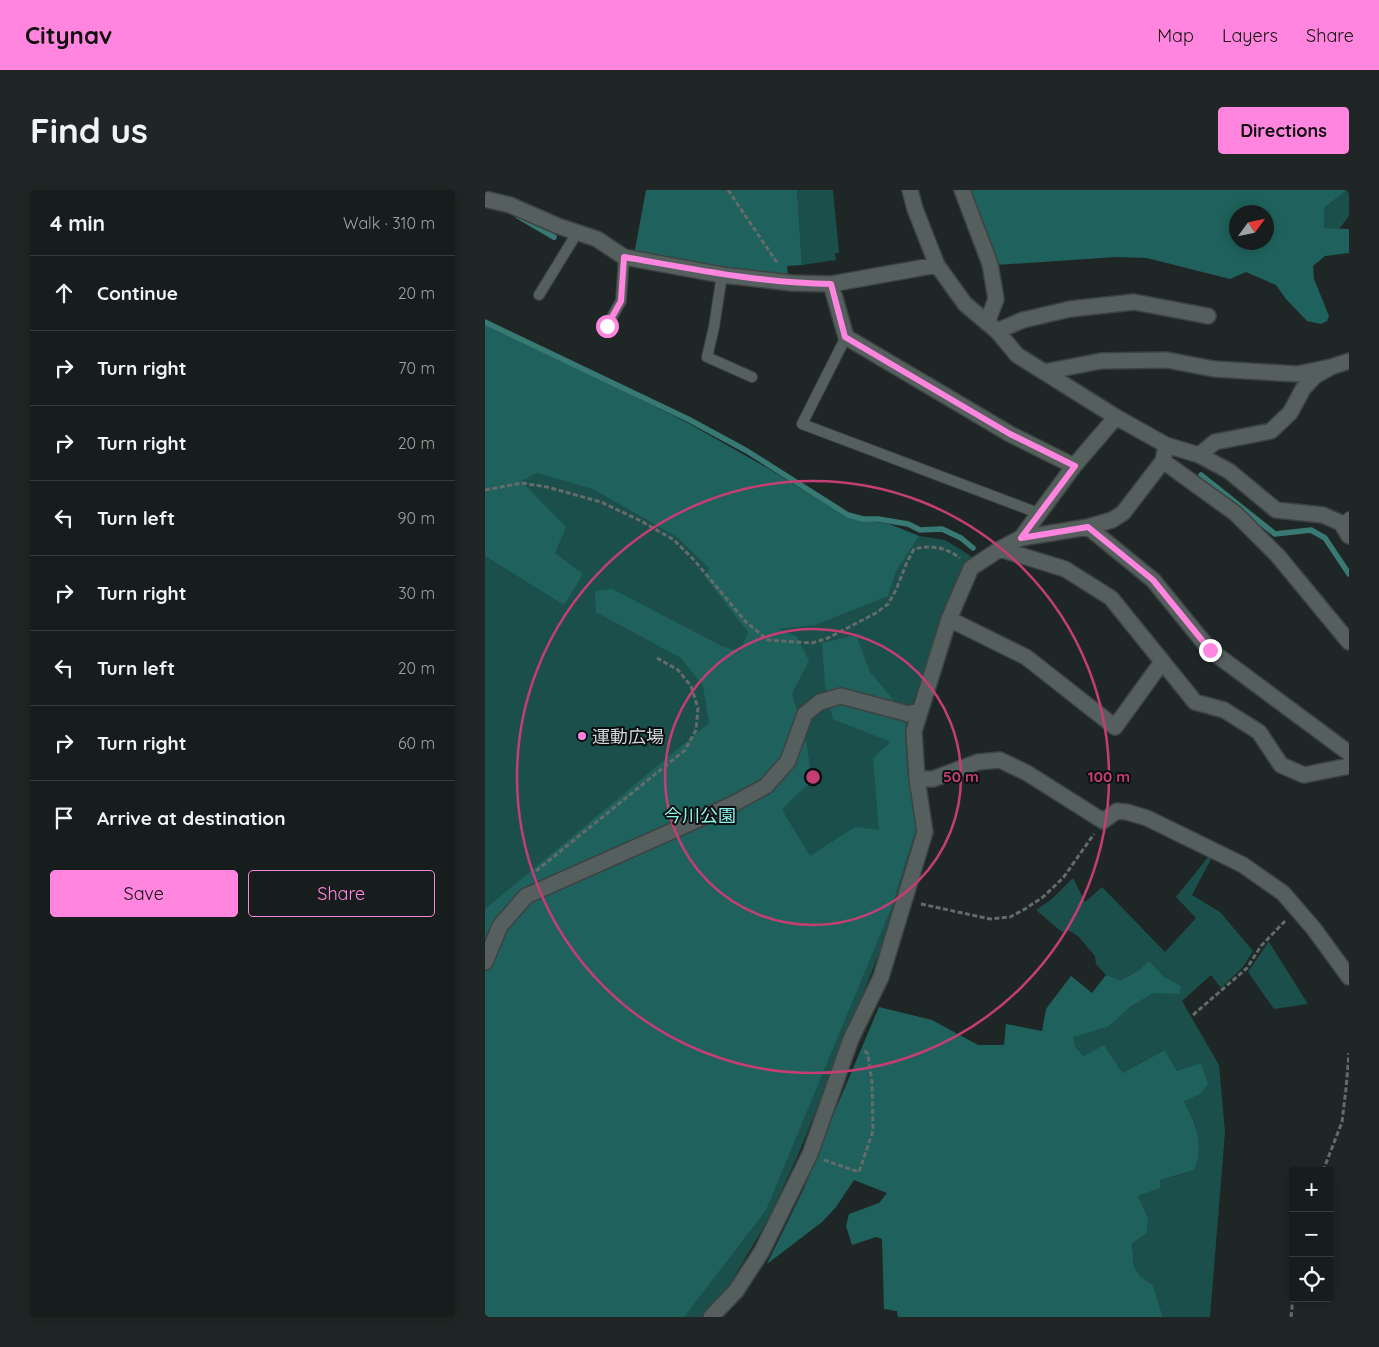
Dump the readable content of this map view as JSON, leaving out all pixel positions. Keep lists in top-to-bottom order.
{
  "parks": ["今川公園"],
  "places": ["運動広場"],
  "north": "top right",
  "page": {
    "header": "Citynav",
    "nav": ["Map", "Layers", "Share"],
    "buttons": [
      "Directions",
      ["Save", "Share"]
    ],
    "title": "Find us",
    "heading": ["4 min", "Walk · 310 m"],
    "list": [
      ["Continue", "20 m"],
      ["Turn right", "70 m"],
      ["Turn right", "20 m"],
      ["Turn left", "90 m"],
      ["Turn right", "30 m"],
      ["Turn left", "20 m"],
      ["Turn right", "60 m"],
      "Arrive at destination"
    ],
    "map_buttons": ["+", "−"]
  },
  "rings": ["50 m", "100 m"]
}
